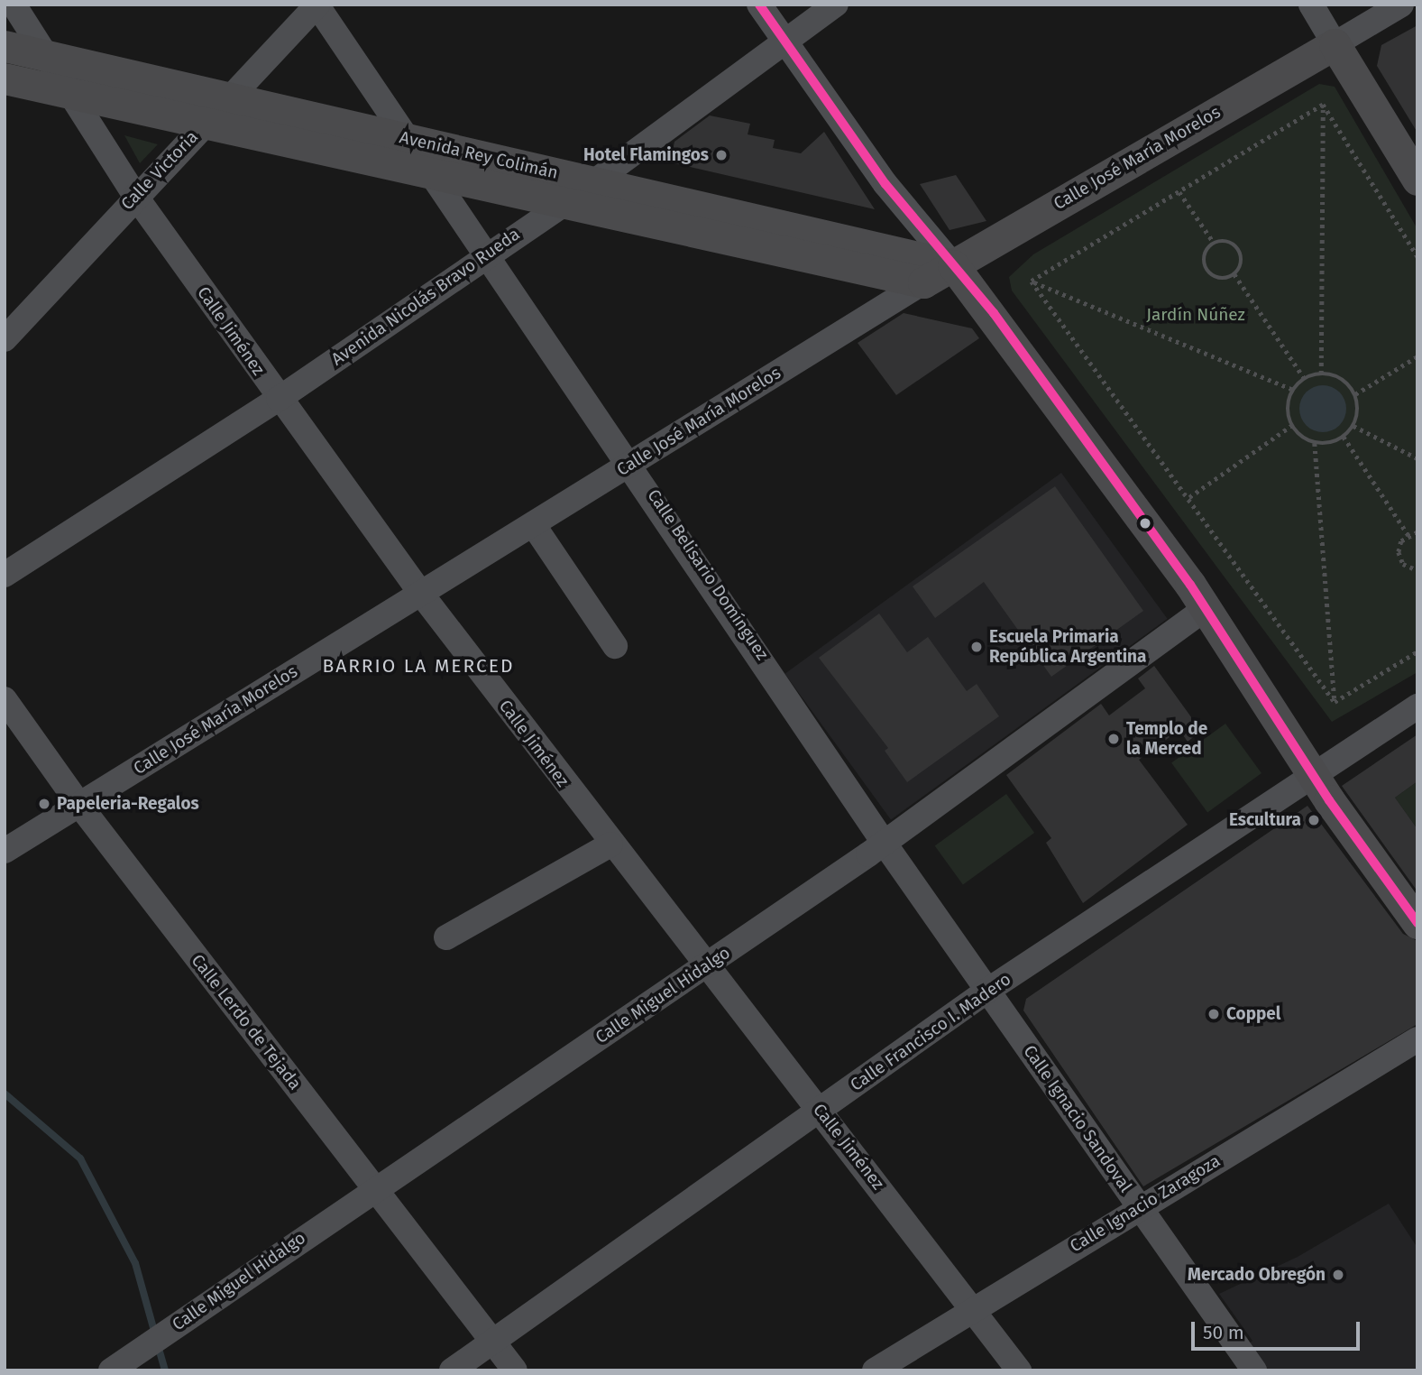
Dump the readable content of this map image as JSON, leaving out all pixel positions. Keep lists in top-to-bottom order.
{
  "streets": {
    "main road": ["Avenida Rey Colimán", "Calle José María Morelos"],
    "street": [
      "Calle Victoria",
      "Avenida Nicolás Bravo Rueda",
      "Calle Jiménez",
      "Calle Belisario Domínguez",
      "Calle Miguel Hidalgo",
      "Calle Lerdo de Tejada",
      "Calle Francisco I. Madero",
      "Calle Ignacio Sandoval",
      "Calle Ignacio Zaragoza"
    ]
  },
  "crossings": [
    ["Avenida Rey Colimán", "Calle José María Morelos"],
    ["Avenida Rey Colimán", "Calle Victoria"],
    ["Avenida Rey Colimán", "Avenida Nicolás Bravo Rueda"],
    ["Avenida Rey Colimán", "Calle Jiménez"],
    ["Avenida Rey Colimán", "Calle Belisario Domínguez"],
    ["Calle José María Morelos", "Calle Jiménez"],
    ["Calle José María Morelos", "Calle Belisario Domínguez"],
    ["Calle José María Morelos", "Calle Lerdo de Tejada"],
    ["Calle Victoria", "Calle Jiménez"],
    ["Calle Victoria", "Calle Belisario Domínguez"],
    ["Avenida Nicolás Bravo Rueda", "Calle Jiménez"],
    ["Avenida Nicolás Bravo Rueda", "Calle Belisario Domínguez"],
    ["Calle Jiménez", "Calle Miguel Hidalgo"],
    ["Calle Jiménez", "Calle Francisco I. Madero"],
    ["Calle Jiménez", "Calle Ignacio Zaragoza"],
    ["Calle Belisario Domínguez", "Calle Miguel Hidalgo"],
    ["Calle Belisario Domínguez", "Calle Francisco I. Madero"],
    ["Calle Belisario Domínguez", "Calle Ignacio Sandoval"],
    ["Calle Miguel Hidalgo", "Calle Lerdo de Tejada"],
    ["Calle Lerdo de Tejada", "Calle Francisco I. Madero"],
    ["Calle Francisco I. Madero", "Calle Ignacio Sandoval"],
    ["Calle Ignacio Sandoval", "Calle Ignacio Zaragoza"]
  ],
  "districts": ["BARRIO LA MERCED"],
  "parks": ["Jardín Núñez"],
  "places": [
    "Hotel Flamingos",
    "Escuela Primaria República Argentina",
    "Templo de la Merced",
    "Papeleria-Regalos",
    "Escultura",
    "Coppel",
    "Mercado Obregón"
  ],
  "scale_bar": "50 m"
}
